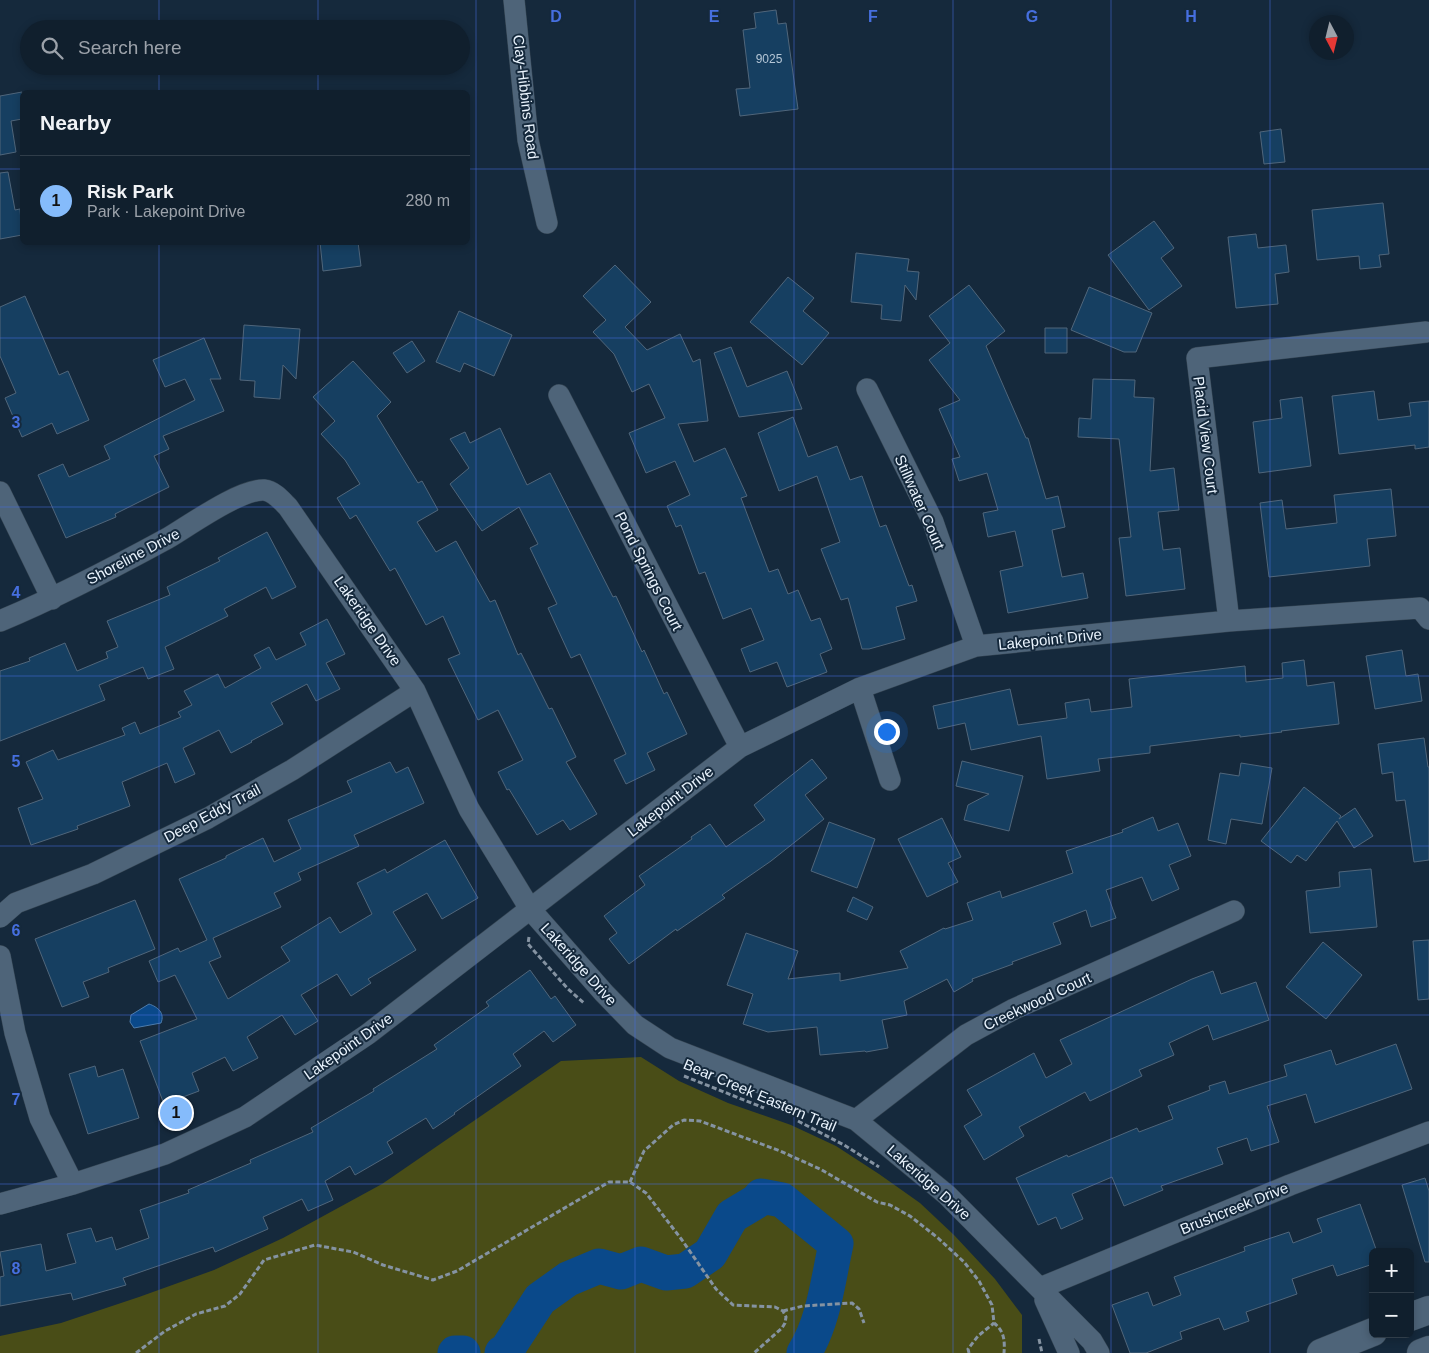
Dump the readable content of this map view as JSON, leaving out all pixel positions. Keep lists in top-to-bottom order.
{
  "streets": {
    "street": [
      "Clay-Hibbins Road",
      "Placid View Court",
      "Stillwater Court",
      "Shoreline Drive",
      "Pond Springs Court",
      "Lakeridge Drive",
      "Lakepoint Drive",
      "Deep Eddy Trail",
      "Creekwood Court",
      "Brushcreek Drive"
    ],
    "path": ["Bear Creek Eastern Trail"]
  },
  "crossings": [
    ["Placid View Court", "Lakepoint Drive"],
    ["Stillwater Court", "Lakepoint Drive"],
    ["Shoreline Drive", "Lakeridge Drive"],
    ["Pond Springs Court", "Lakepoint Drive"],
    ["Lakeridge Drive", "Lakepoint Drive"],
    ["Lakeridge Drive", "Deep Eddy Trail"],
    ["Lakeridge Drive", "Creekwood Court"],
    ["Lakeridge Drive", "Brushcreek Drive"]
  ],
  "house_numbers": ["9025"],
  "north": "bottom",
  "page": {
    "search": "Search here",
    "heading": "Nearby",
    "list": [
      {
        "mark": "1",
        "name": "Risk Park",
        "note": "Park · Lakepoint Drive",
        "value": "280 m"
      }
    ],
    "pins": "1",
    "map_buttons": ["+", "−"]
  },
  "grid": {
    "columns": [
      "D",
      "E",
      "F",
      "G",
      "H"
    ],
    "rows": [
      "3",
      "4",
      "5",
      "6",
      "7",
      "8"
    ]
  }
}
